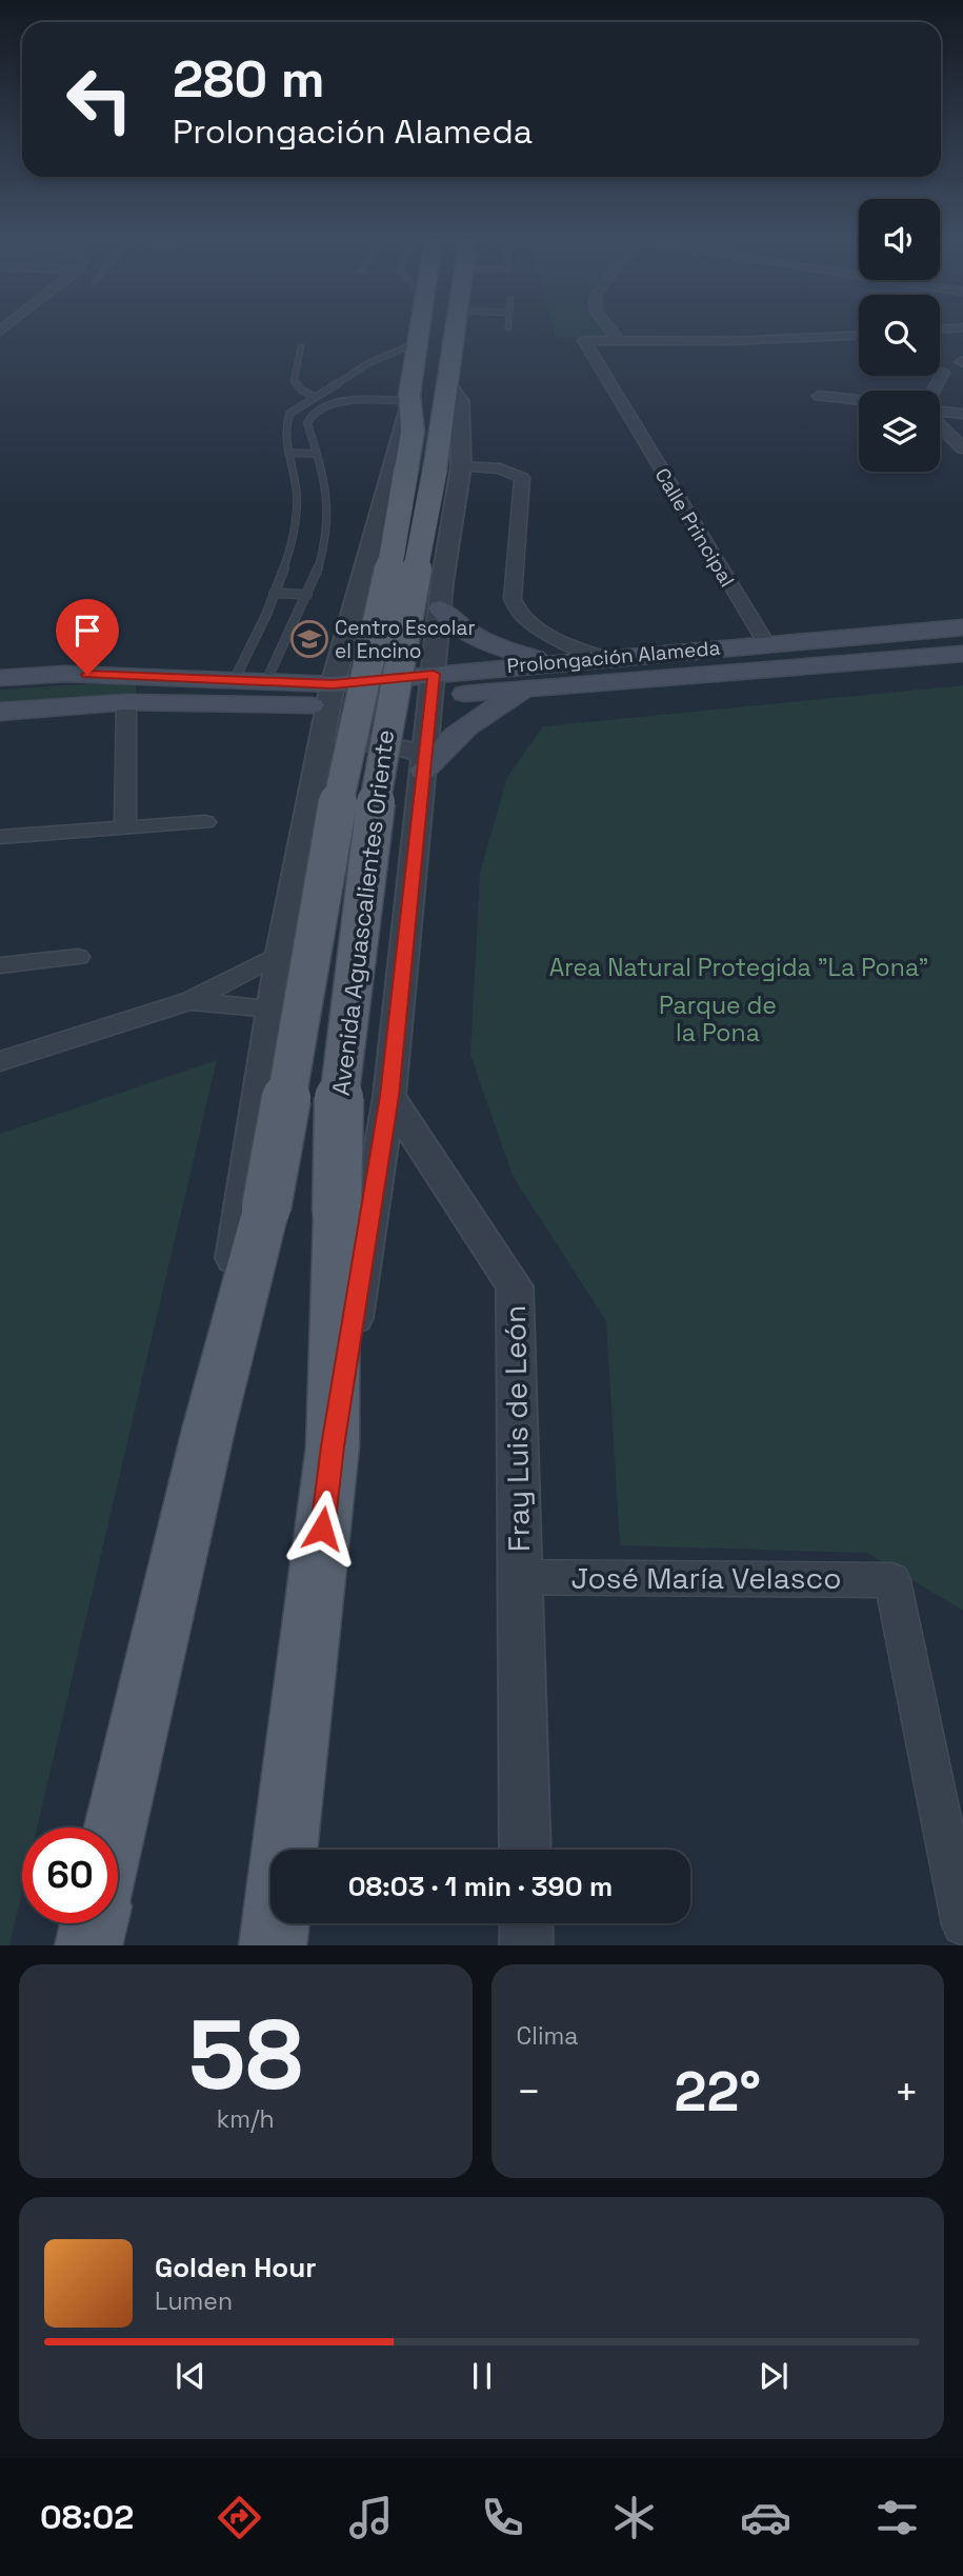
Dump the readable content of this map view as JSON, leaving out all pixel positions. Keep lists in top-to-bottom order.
{
  "streets": {
    "main road": ["Prolongación Alameda", "Avenida Aguascalientes Oriente"],
    "street": ["Calle Principal", "Fray Luis de León", "José María Velasco"]
  },
  "crossings": [
    ["Calle Principal", "Prolongación Alameda"],
    ["Prolongación Alameda", "Avenida Aguascalientes Oriente"],
    ["Avenida Aguascalientes Oriente", "Fray Luis de León"],
    ["Fray Luis de León", "José María Velasco"]
  ],
  "parks": ["Area Natural Protegida \"La Pona\"", "Parque de la Pona"],
  "places": {
    "school or university": ["Centro Escolar el Encino"]
  },
  "page": {
    "turn": ["280 m", "Prolongación Alameda"],
    "limit": "60",
    "trip": "08:03 · 1 min · 390 m",
    "tile": [
      ["58", "km/h"],
      "Clima"
    ],
    "heat": ["−", "22°", "+"],
    "song": ["Golden Hour", "Lumen"],
    "tabs": "08:02"
  }
}
